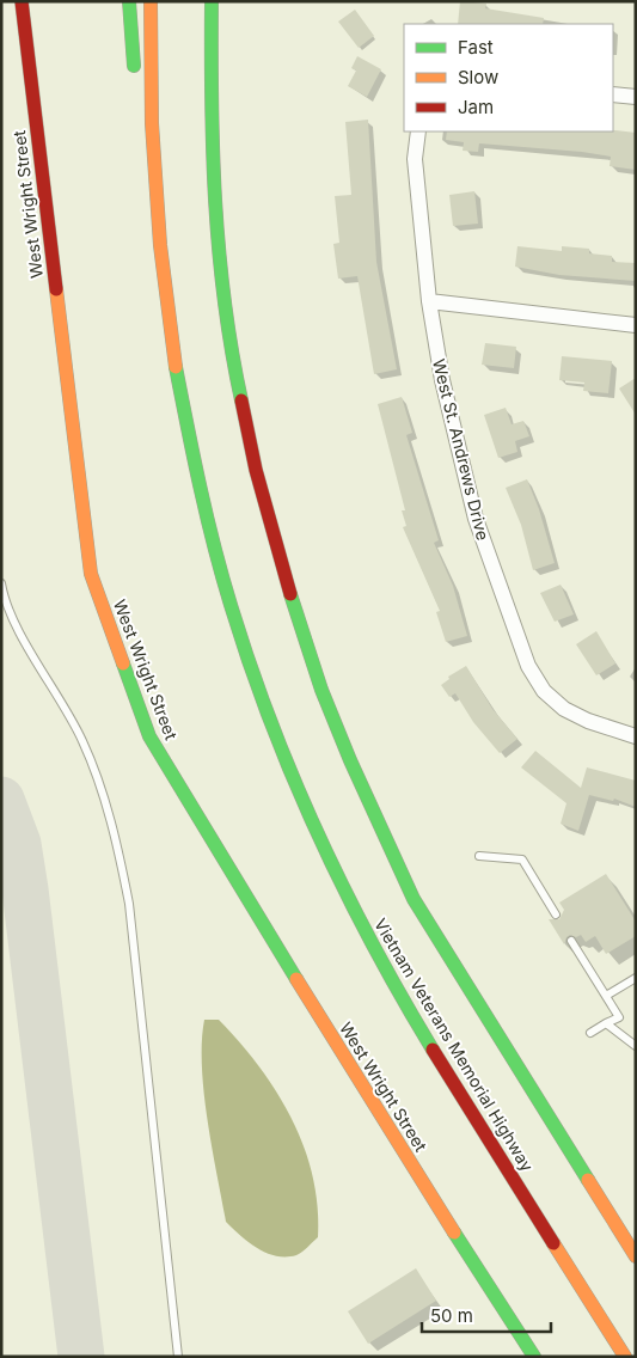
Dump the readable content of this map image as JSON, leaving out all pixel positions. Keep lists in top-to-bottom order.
{
  "streets": {
    "main road": ["West Wright Street", "Vietnam Veterans Memorial Highway"],
    "street": ["West St. Andrews Drive"]
  },
  "legend": ["Fast", "Slow", "Jam"],
  "scale_bar": "50 m"
}
